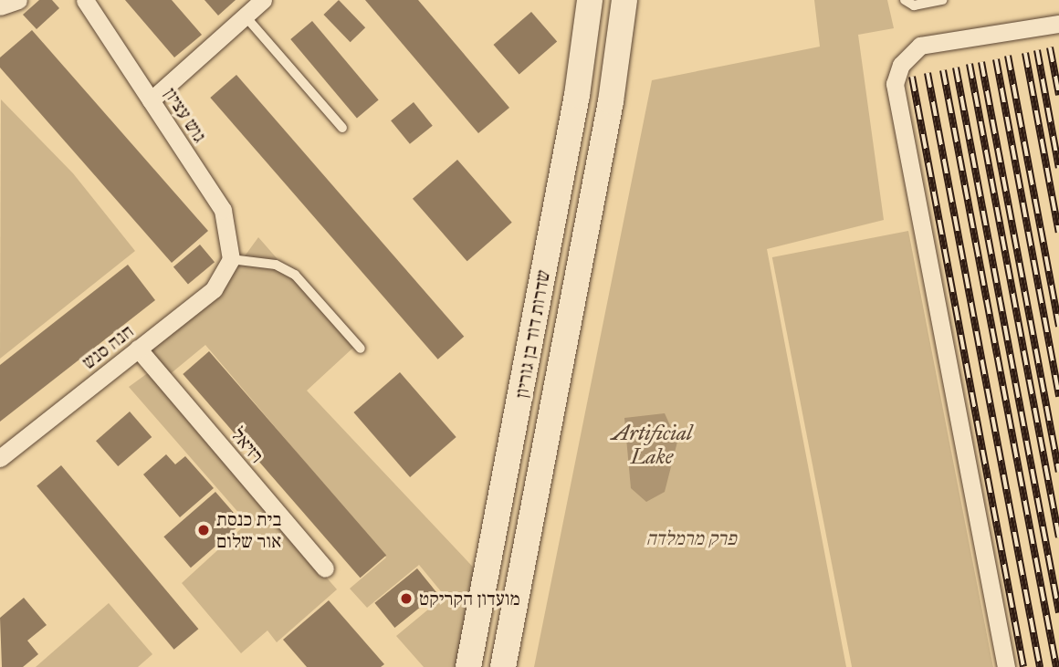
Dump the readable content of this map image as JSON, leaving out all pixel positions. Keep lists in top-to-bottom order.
{
  "streets": {
    "main road": ["שדרות דוד בן גוריון"],
    "street": ["גוש עציון", "חנה סנש", "רזיאל"]
  },
  "crossings": [
    ["גוש עציון", "חנה סנש"],
    ["חנה סנש", "רזיאל"]
  ],
  "water": ["Artificial Lake"],
  "parks": ["פרק מרמלדה"],
  "places": ["בית כנסת אור שלום", "מועדון הקריקט"]
}
